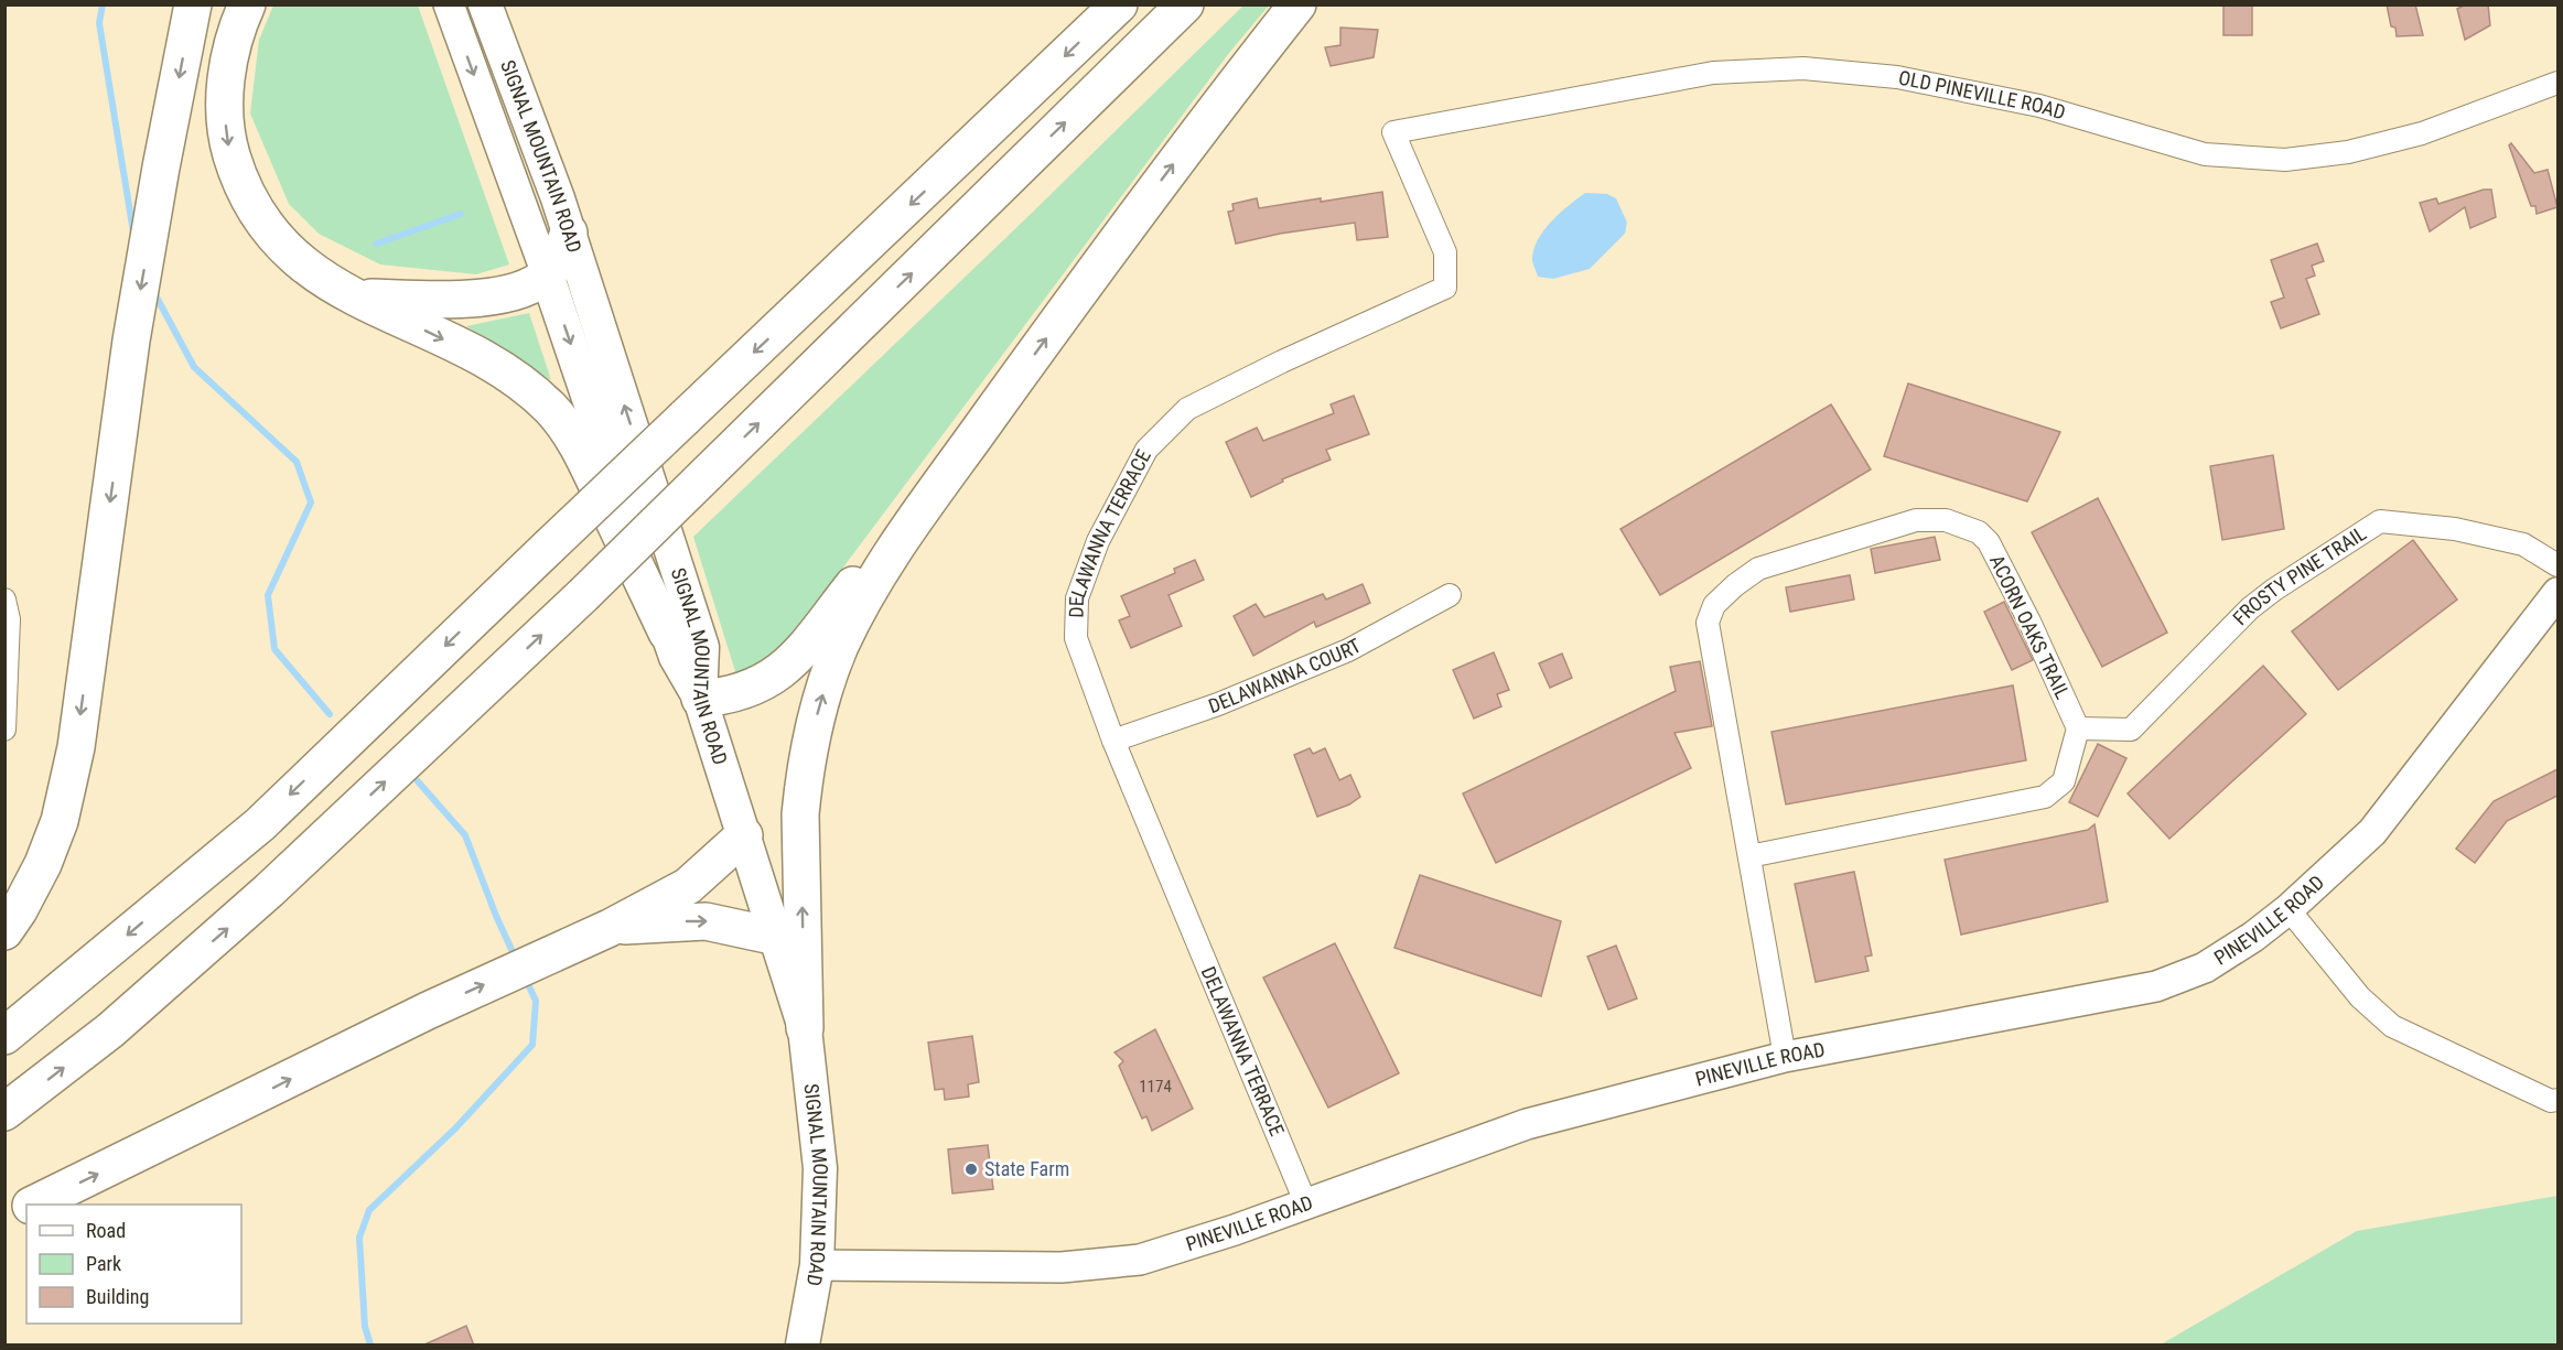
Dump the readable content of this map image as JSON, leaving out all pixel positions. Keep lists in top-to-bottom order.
{
  "streets": {
    "main road": ["SIGNAL MOUNTAIN ROAD", "PINEVILLE ROAD"],
    "street": [
      "OLD PINEVILLE ROAD",
      "DELAWANNA TERRACE",
      "FROSTY PINE TRAIL",
      "ACORN OAKS TRAIL",
      "DELAWANNA COURT"
    ]
  },
  "crossings": [
    ["OLD PINEVILLE ROAD", "DELAWANNA TERRACE"],
    ["SIGNAL MOUNTAIN ROAD", "PINEVILLE ROAD"],
    ["DELAWANNA TERRACE", "DELAWANNA COURT"],
    ["DELAWANNA TERRACE", "PINEVILLE ROAD"],
    ["FROSTY PINE TRAIL", "ACORN OAKS TRAIL"],
    ["ACORN OAKS TRAIL", "PINEVILLE ROAD"]
  ],
  "places": ["State Farm"],
  "house_numbers": ["1174"],
  "legend": ["Road", "Park", "Building"]
}
